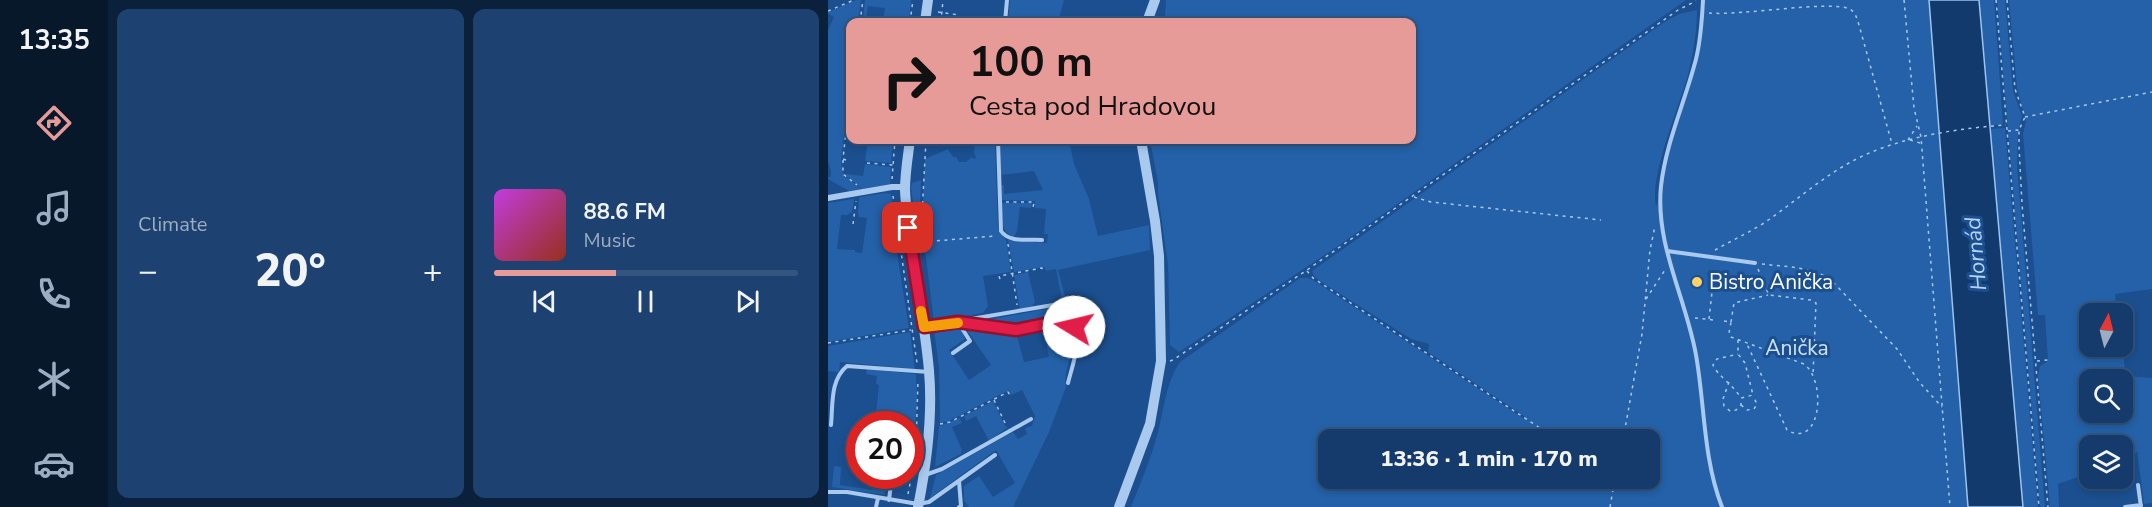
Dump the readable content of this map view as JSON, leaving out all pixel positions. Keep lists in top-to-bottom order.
{
  "water": ["Hornád"],
  "parks": ["Anička"],
  "places": ["Bistro Anička"],
  "north": "top",
  "page": {
    "tabs": "13:35",
    "tile": "Climate",
    "turn": ["100 m", "Cesta pod Hradovou"],
    "song": ["88.6 FM", "Music"],
    "heat": ["−", "20°", "+"],
    "limit": "20",
    "trip": "13:36 · 1 min · 170 m"
  }
}
